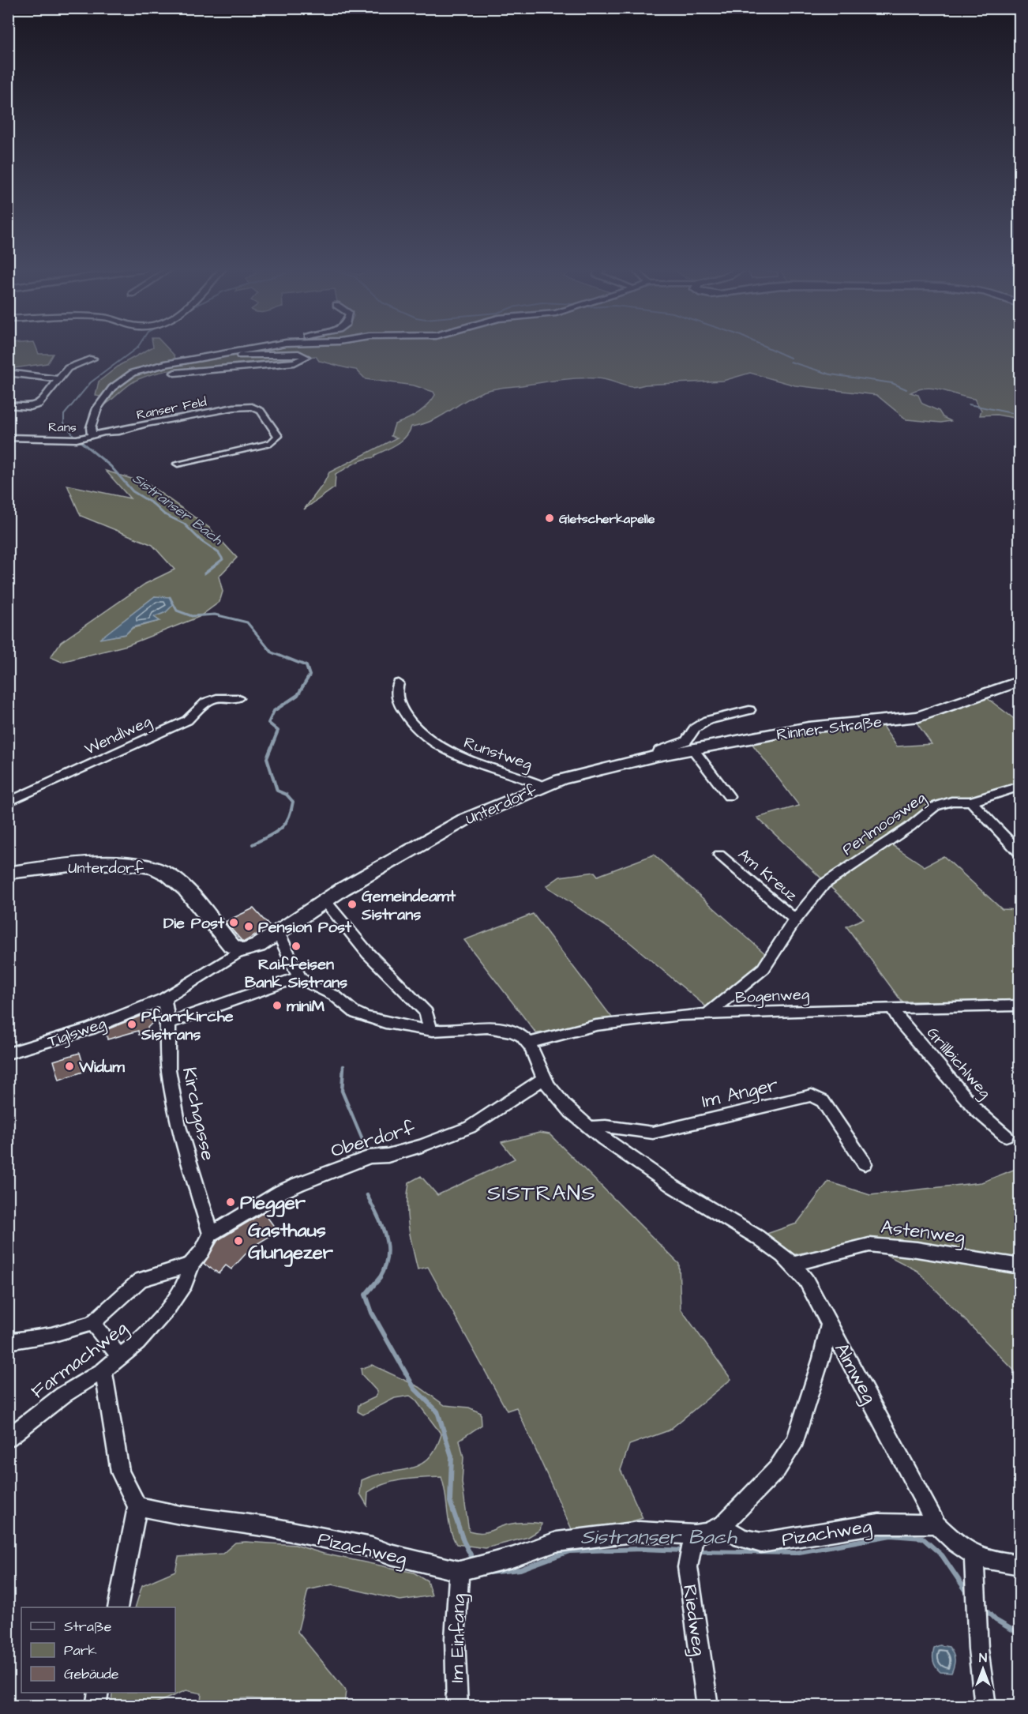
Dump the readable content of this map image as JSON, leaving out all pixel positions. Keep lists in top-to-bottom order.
{
  "streets": {
    "main road": ["Rinner Straße", "Unterdorf"],
    "street": [
      "Ranser Feld",
      "Rans",
      "Wendlweg",
      "Runstweg",
      "Perlmoosweg",
      "Am Kreuz",
      "Bogenweg",
      "Tiglsweg",
      "Grillbichlweg",
      "Im Anger",
      "Kirchgasse",
      "Oberdorf",
      "Astenweg",
      "Farmachweg",
      "Almweg",
      "Pizachweg",
      "Riedweg",
      "Im Einfang"
    ]
  },
  "crossings": [
    ["Ranser Feld", "Rans"],
    ["Rinner Straße", "Unterdorf"],
    ["Runstweg", "Unterdorf"],
    ["Unterdorf", "Tiglsweg"],
    ["Perlmoosweg", "Am Kreuz"],
    ["Am Kreuz", "Bogenweg"],
    ["Bogenweg", "Grillbichlweg"],
    ["Tiglsweg", "Kirchgasse"],
    ["Im Anger", "Almweg"],
    ["Kirchgasse", "Oberdorf"],
    ["Kirchgasse", "Farmachweg"],
    ["Oberdorf", "Farmachweg"],
    ["Astenweg", "Almweg"],
    ["Almweg", "Pizachweg"],
    ["Pizachweg", "Riedweg"],
    ["Pizachweg", "Im Einfang"]
  ],
  "districts": ["SISTRANS"],
  "water": ["Sistranser Bach"],
  "places": [
    "Gletscherkapelle",
    "Gemeindeamt Sistrans",
    "Die Post",
    "Pension Post",
    "Raiffeisen Bank Sistrans",
    "miniM",
    "Pfarrkirche Sistrans",
    "Widum",
    "Piegger",
    "Gasthaus Glungezer"
  ],
  "legend": ["Straße", "Park", "Gebäude"],
  "north": "top"
}
